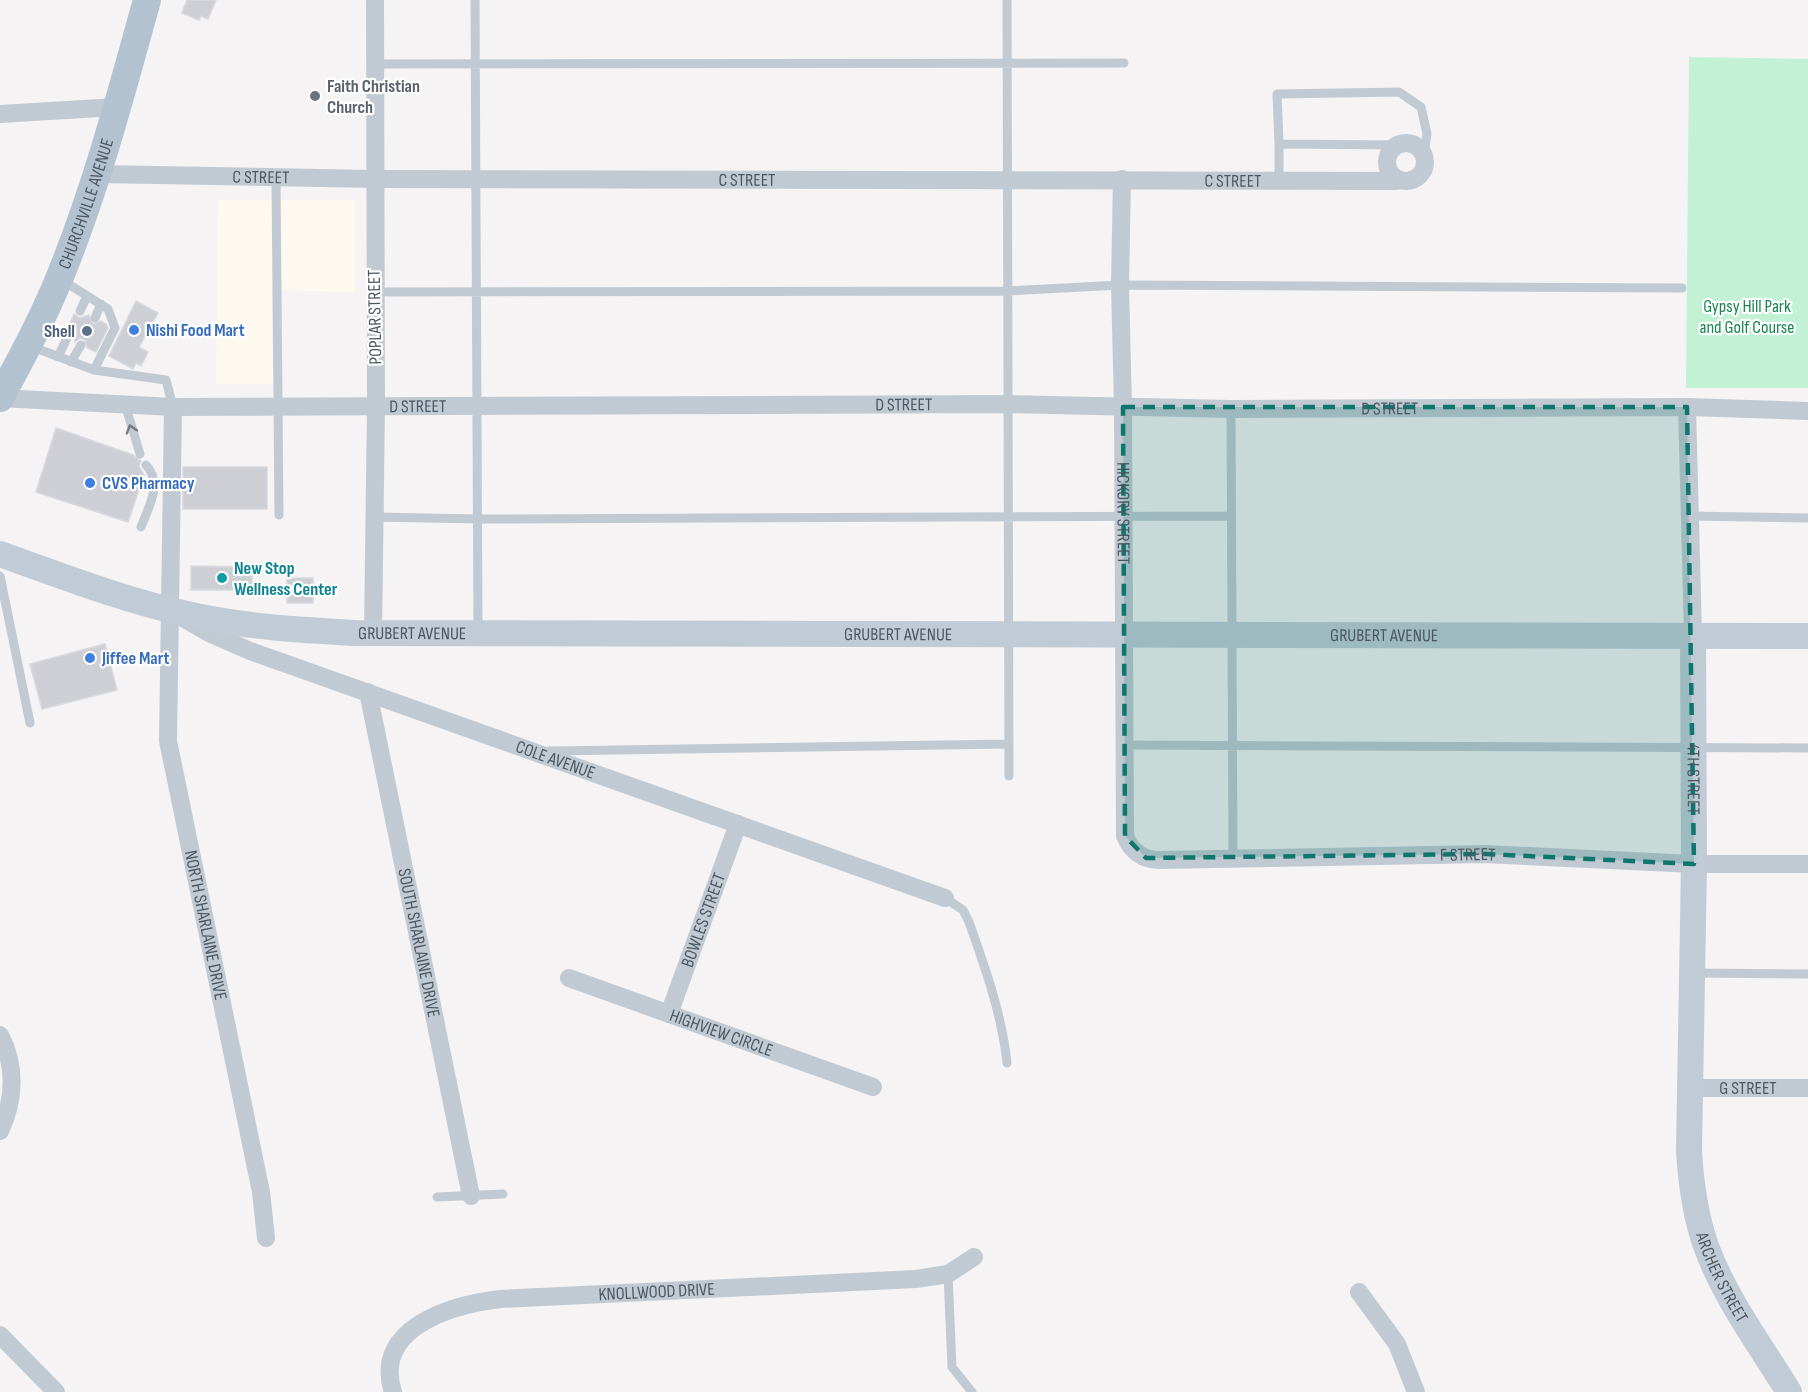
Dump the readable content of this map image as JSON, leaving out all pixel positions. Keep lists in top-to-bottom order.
{
  "streets": {
    "main road": ["CHURCHVILLE AVENUE"],
    "street": [
      "C STREET",
      "POPLAR STREET",
      "D STREET",
      "HICKORY STREET",
      "GRUBERT AVENUE",
      "COLE AVENUE",
      "4TH STREET",
      "F STREET",
      "BOWLES STREET",
      "NORTH SHARLAINE DRIVE",
      "SOUTH SHARLAINE DRIVE",
      "HIGHVIEW CIRCLE",
      "G STREET",
      "ARCHER STREET",
      "KNOLLWOOD DRIVE"
    ]
  },
  "crossings": [
    ["C STREET", "CHURCHVILLE AVENUE"],
    ["C STREET", "POPLAR STREET"],
    ["C STREET", "HICKORY STREET"],
    ["CHURCHVILLE AVENUE", "D STREET"],
    ["POPLAR STREET", "D STREET"],
    ["POPLAR STREET", "GRUBERT AVENUE"],
    ["D STREET", "HICKORY STREET"],
    ["D STREET", "4TH STREET"],
    ["D STREET", "NORTH SHARLAINE DRIVE"],
    ["HICKORY STREET", "GRUBERT AVENUE"],
    ["HICKORY STREET", "F STREET"],
    ["GRUBERT AVENUE", "COLE AVENUE"],
    ["GRUBERT AVENUE", "4TH STREET"],
    ["GRUBERT AVENUE", "NORTH SHARLAINE DRIVE"],
    ["COLE AVENUE", "BOWLES STREET"],
    ["COLE AVENUE", "NORTH SHARLAINE DRIVE"],
    ["COLE AVENUE", "SOUTH SHARLAINE DRIVE"],
    ["4TH STREET", "F STREET"],
    ["4TH STREET", "G STREET"],
    ["4TH STREET", "ARCHER STREET"],
    ["BOWLES STREET", "HIGHVIEW CIRCLE"]
  ],
  "parks": ["Gypsy Hill Park and Golf Course"],
  "places": [
    "Faith Christian Church",
    "Nishi Food Mart",
    "Shell",
    "CVS Pharmacy",
    "New Stop Wellness Center",
    "Jiffee Mart"
  ]
}
